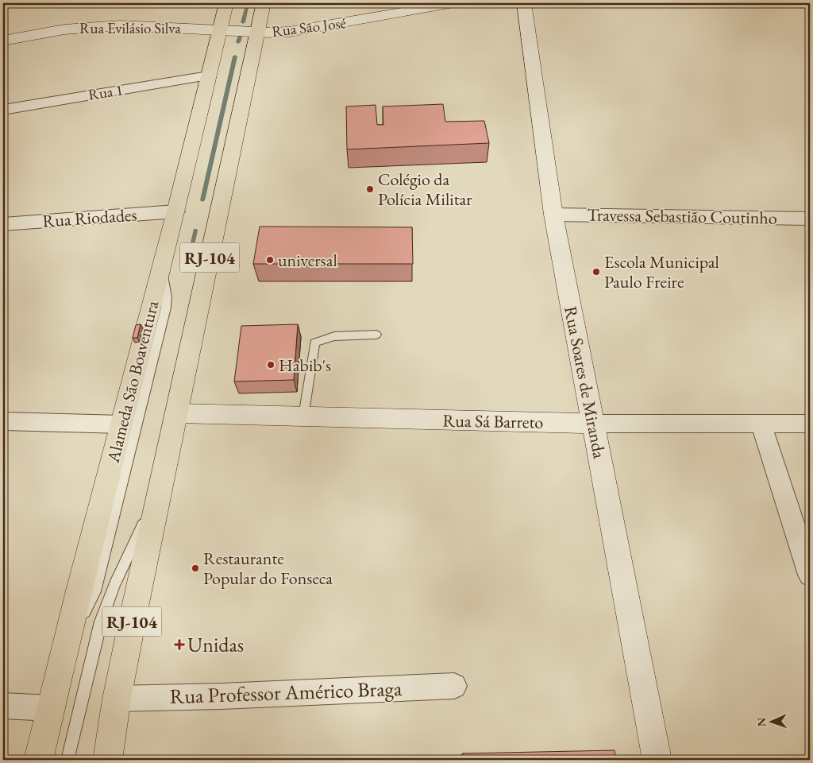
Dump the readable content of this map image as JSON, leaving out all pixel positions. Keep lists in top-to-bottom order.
{
  "streets": {
    "highway": ["RJ-104", "Alameda São Boaventura"],
    "street": [
      "Rua São José",
      "Rua Evilásio Silva",
      "Rua 1",
      "Travessa Sebastião Coutinho",
      "Rua Riodades",
      "Rua Soares de Miranda",
      "Rua Sá Barreto",
      "Rua Professor Américo Braga"
    ]
  },
  "crossings": [
    ["Rua São José", "Rua Evilásio Silva"],
    ["Rua São José", "RJ-104"],
    ["Rua Evilásio Silva", "RJ-104"],
    ["Rua Evilásio Silva", "Alameda São Boaventura"],
    ["Rua 1", "Alameda São Boaventura"],
    ["Travessa Sebastião Coutinho", "Rua Soares de Miranda"],
    ["Rua Riodades", "Alameda São Boaventura"],
    ["RJ-104", "Rua Sá Barreto"],
    ["RJ-104", "Rua Professor Américo Braga"],
    ["Rua Soares de Miranda", "Rua Sá Barreto"]
  ],
  "places": {
    "other": [
      "Colégio da Polícia Militar",
      "universal",
      "Escola Municipal Paulo Freire",
      "Habib's",
      "Restaurante Popular do Fonseca"
    ],
    "health": ["Unidas"]
  },
  "north": "left"
}
